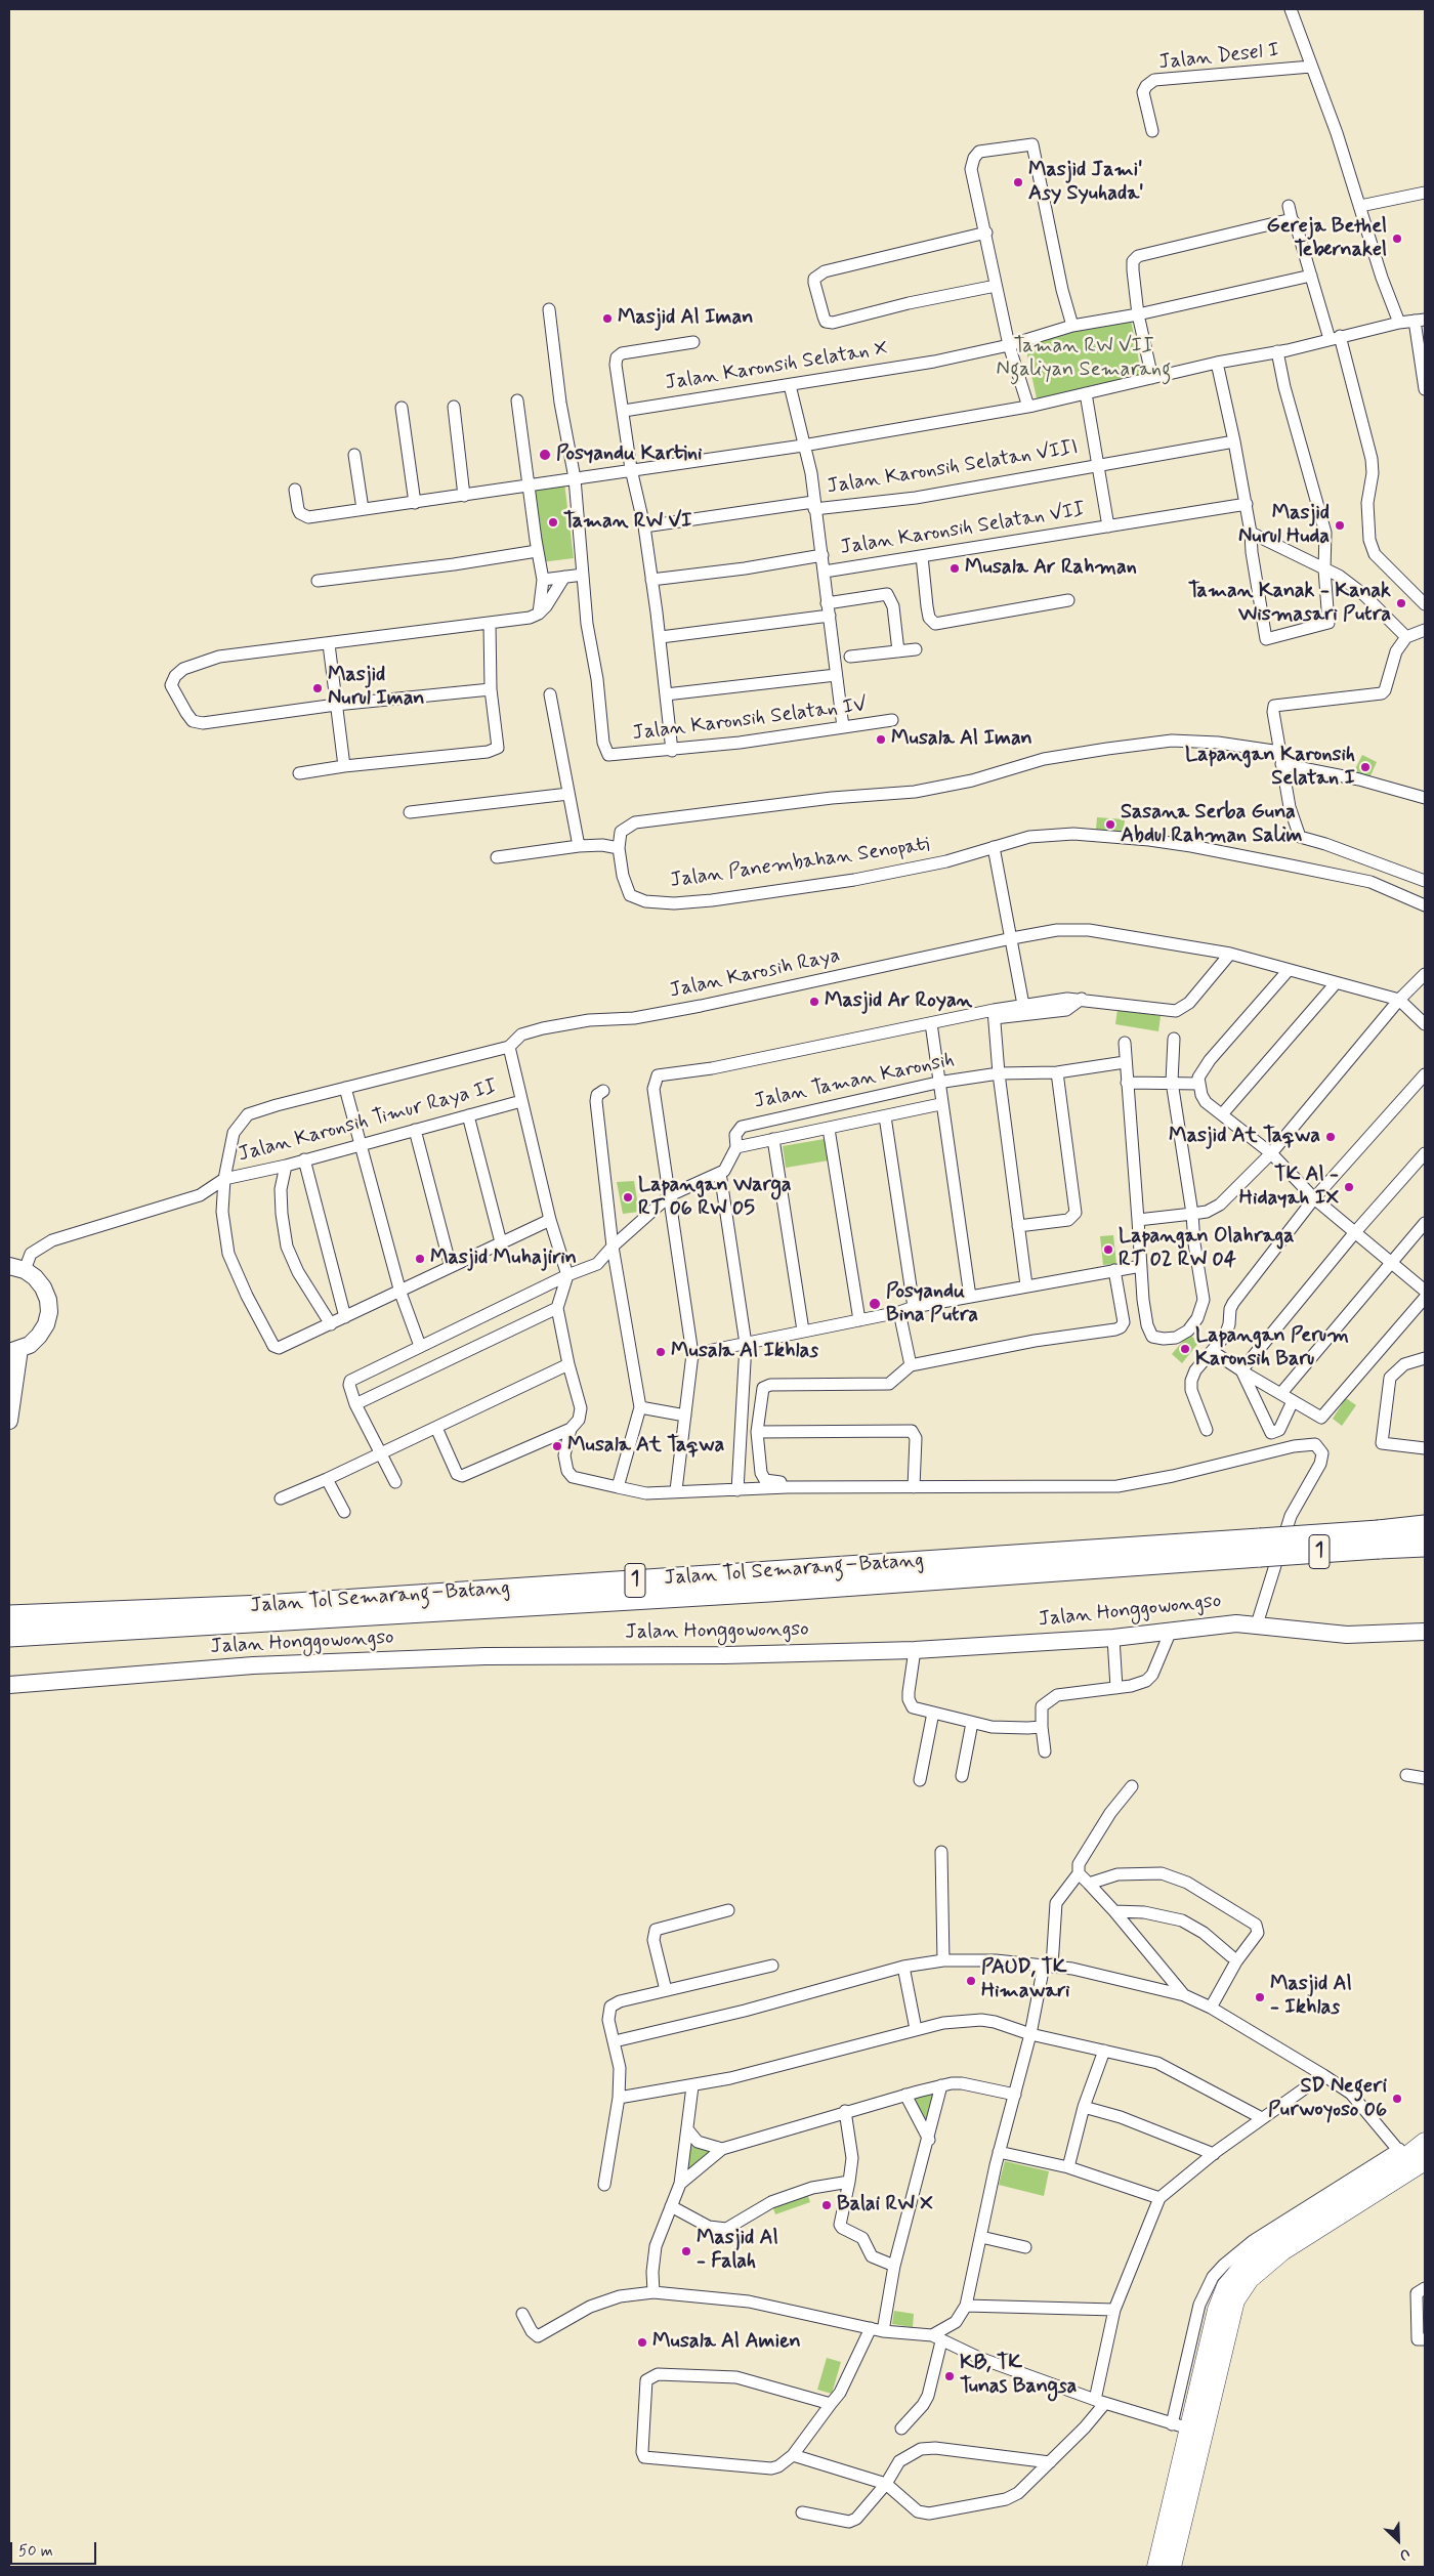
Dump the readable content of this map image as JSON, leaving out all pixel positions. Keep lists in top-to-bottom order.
{
  "streets": {
    "highway": ["1", "Jalan Tol Semarang–Batang"],
    "street": [
      "Jalan Desel I",
      "Jalan Karonsih Selatan X",
      "Jalan Karonsih Selatan VIII",
      "Jalan Karonsih Selatan VII",
      "Jalan Karonsih Selatan IV",
      "Jalan Panembahan Senopati",
      "Jalan Karosih Raya",
      "Jalan Taman Karonsih",
      "Jalan Karonsih Timur Raya II",
      "Jalan Honggowongso"
    ]
  },
  "parks": ["Taman RW VII Ngaliyan Semarang"],
  "places": [
    "Masjid Jami' Asy Syuhada'",
    "Gereja Bethel Tebernakel",
    "Masjid Al Iman",
    "Posyandu Kartini",
    "Taman RW VI",
    "Masjid Nurul Huda",
    "Musala Ar Rahman",
    "Taman Kanak - Kanak Wismasari Putra",
    "Masjid Nurul Iman",
    "Musala Al Iman",
    "Lapangan Karonsih Selatan I",
    "Sasana Serba Guna Abdul Rahman Salim",
    "Masjid Ar Royan",
    "Masjid At Taqwa",
    "TK Al - Hidayah IX",
    "Lapangan Warga RT 06 RW 05",
    "Lapangan Olahraga RT 02 RW 04",
    "Masjid Muhajirin",
    "Posyandu Bina Putra",
    "Lapangan Perum Karonsih Baru",
    "Musala Al Ikhlas",
    "Musala At Taqwa",
    "PAUD, TK Himawari",
    "Masjid Al - Ikhlas",
    "SD Negeri Purwoyoso 06",
    "Balai RW X",
    "Masjid Al - Falah",
    "Musala Al Amien",
    "KB, TK Tunas Bangsa"
  ],
  "scale_bar": "50 m",
  "north": "bottom right"
}
